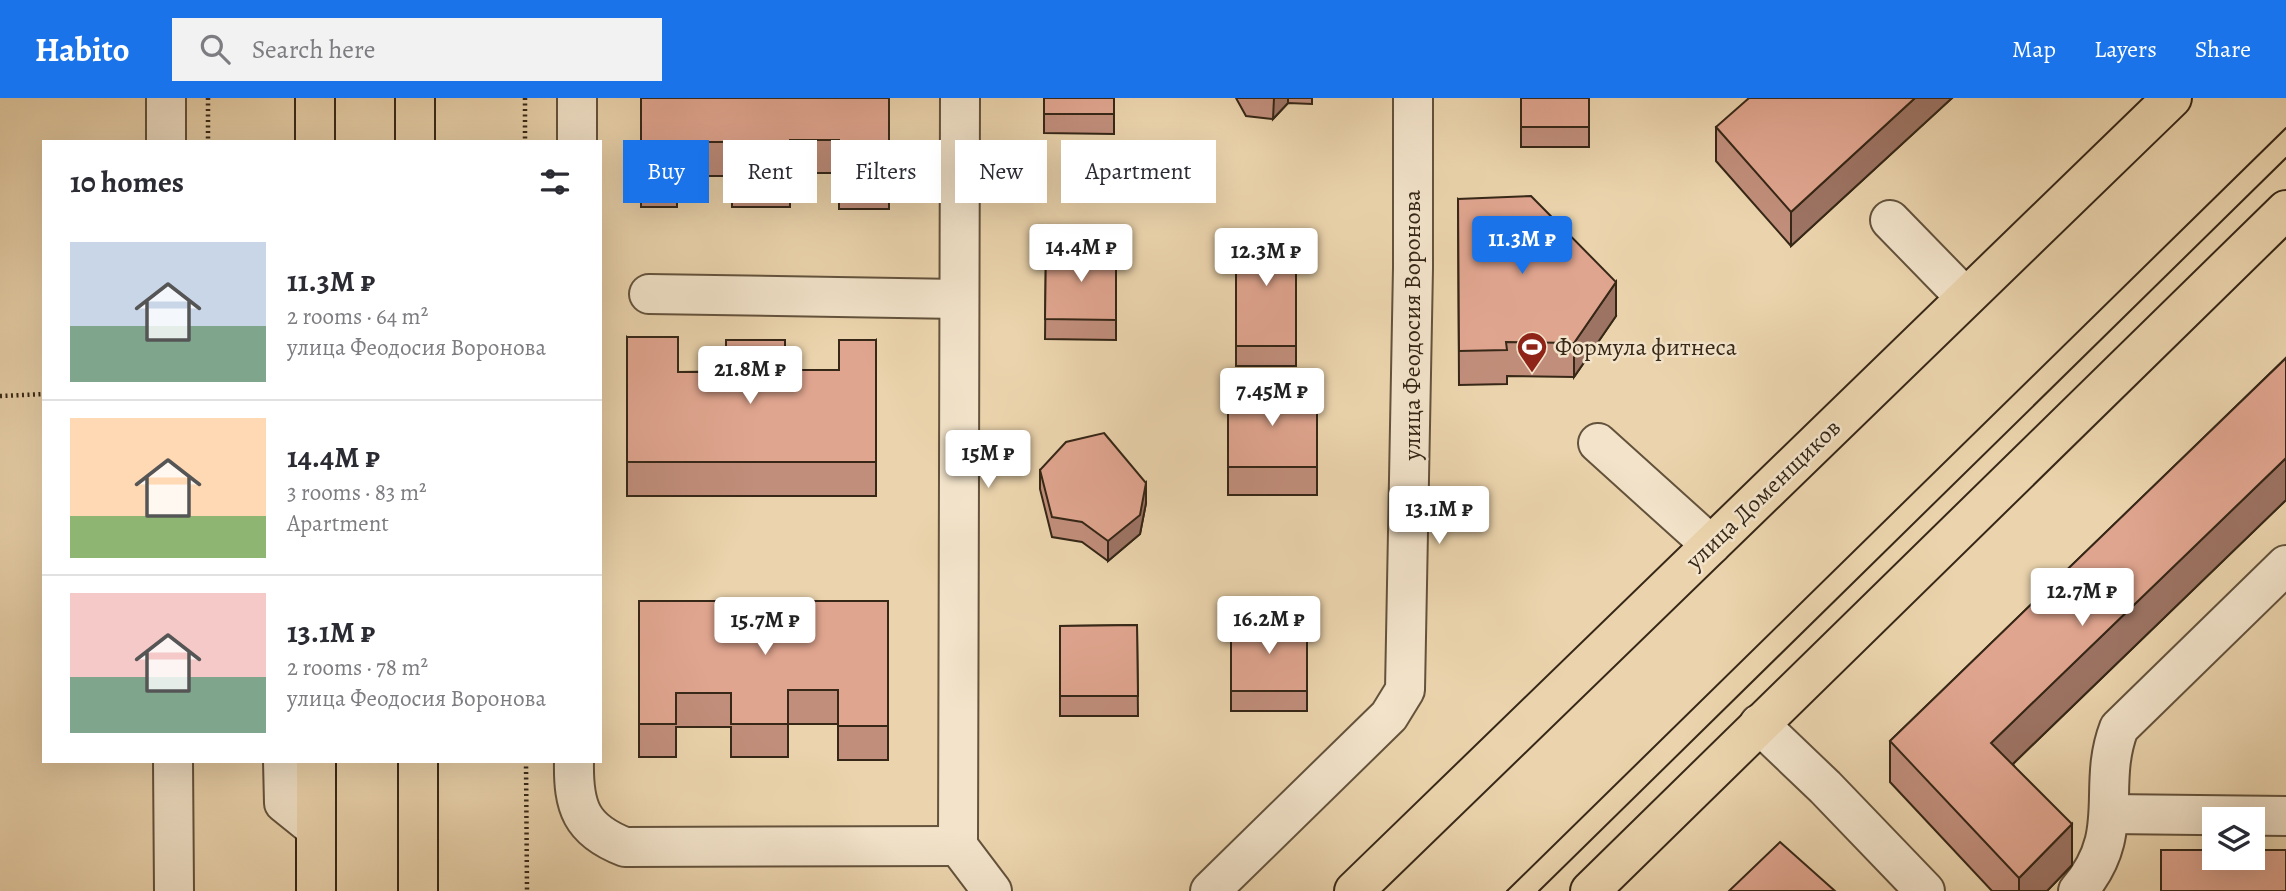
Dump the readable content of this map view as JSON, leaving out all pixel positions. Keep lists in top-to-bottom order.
{
  "streets": {
    "main road": ["улица Доменщиков"],
    "street": ["улица Феодосия Воронова"]
  },
  "places": {
    "sports": ["Формула фитнеса"]
  },
  "page": {
    "header": "Habito",
    "search": "Search here",
    "nav": ["Map", "Layers", "Share"],
    "chip": [
      "Buy",
      "Rent",
      "Filters",
      "New",
      "Apartment"
    ],
    "heading": "10 homes",
    "price": [
      "11.3M ₽",
      "14.4M ₽",
      "12.3M ₽",
      "21.8M ₽",
      "7.45M ₽",
      "15M ₽",
      "13.1M ₽",
      "12.7M ₽",
      "16.2M ₽",
      "15.7M ₽"
    ],
    "list": [
      {
        "name": "11.3M ₽",
        "note": "2 rooms · 64 m² · улица Феодосия Воронова"
      },
      {
        "name": "14.4M ₽",
        "note": "3 rooms · 83 m² · Apartment"
      },
      {
        "name": "13.1M ₽",
        "note": "2 rooms · 78 m² · улица Феодосия Воронова"
      }
    ]
  }
}
